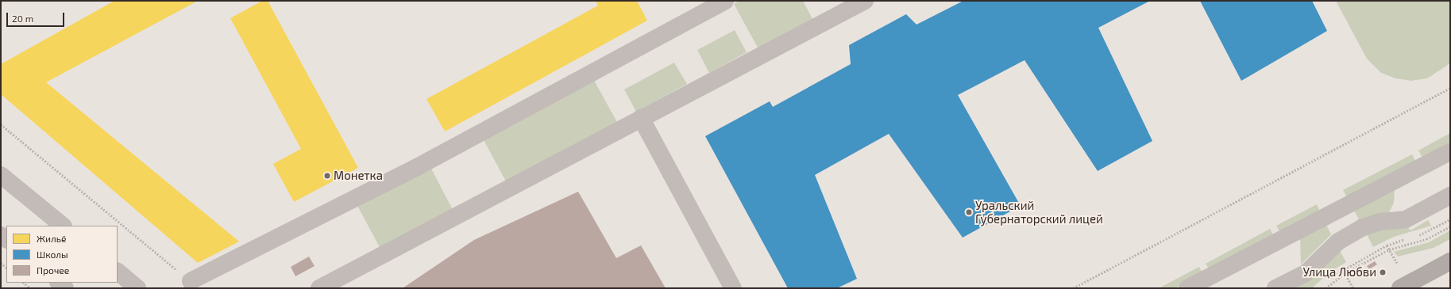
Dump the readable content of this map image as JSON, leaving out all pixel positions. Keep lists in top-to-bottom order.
{
  "places": ["Монетка", "Уральский Губернаторский лицей", "Улица Любви"],
  "legend": ["Жильё", "Школы", "Прочее"],
  "scale_bar": "20 m"
}
